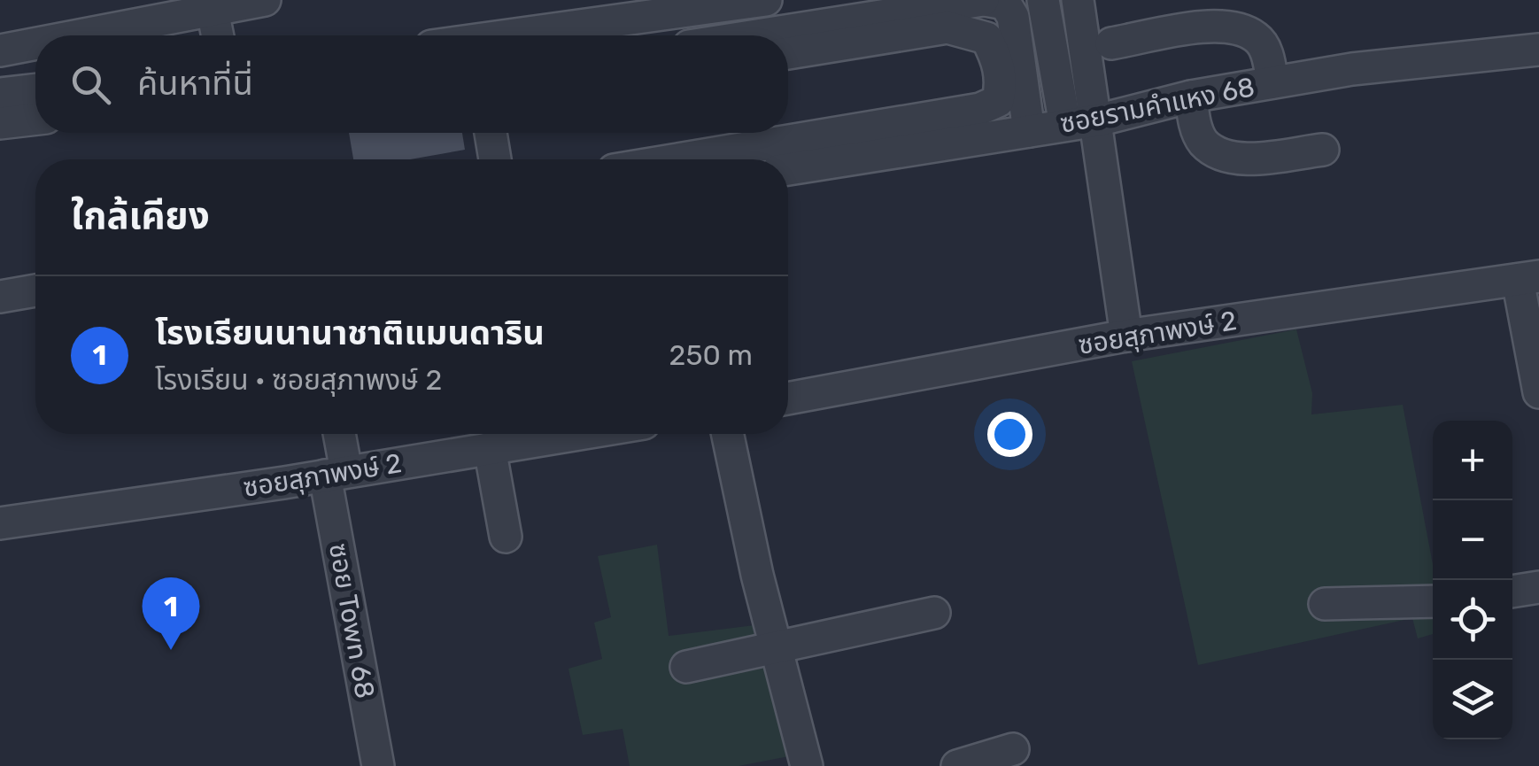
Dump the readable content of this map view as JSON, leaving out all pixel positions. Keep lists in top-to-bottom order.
{
  "streets": {
    "street": ["ซอยรามคำแหง 68", "ซอยสุภาพงษ์ 2", "ซอย Town 68"]
  },
  "crossings": [
    ["ซอยสุภาพงษ์ 2", "ซอย Town 68"]
  ],
  "page": {
    "search": "ค้นหาที่นี่",
    "heading": "ใกล้เคียง",
    "list": [
      {
        "mark": "1",
        "name": "โรงเรียนนานาชาติแมนดาริน",
        "note": "โรงเรียน · ซอยสุภาพงษ์ 2",
        "value": "250 m"
      }
    ],
    "map_buttons": ["+", "−"],
    "pins": "1"
  }
}
